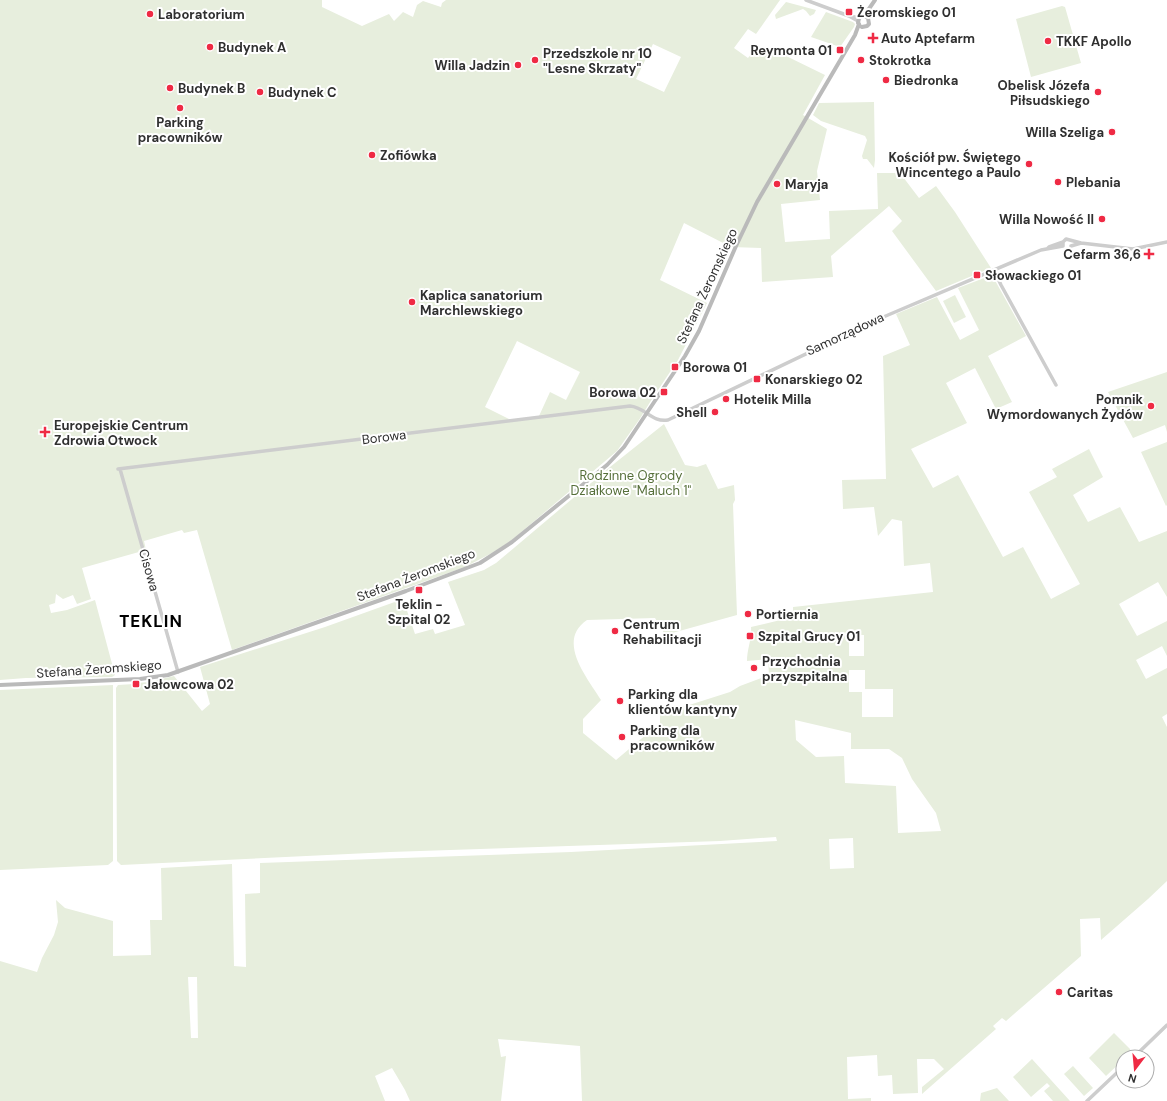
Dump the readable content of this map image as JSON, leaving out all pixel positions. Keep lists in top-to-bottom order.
{
  "streets": {
    "main road": ["Stefana Żeromskiego"],
    "street": ["Samorządowa", "Borowa", "Cisowa"]
  },
  "crossings": [
    ["Stefana Żeromskiego", "Samorządowa"],
    ["Stefana Żeromskiego", "Borowa"],
    ["Stefana Żeromskiego", "Cisowa"],
    ["Samorządowa", "Borowa"],
    ["Borowa", "Cisowa"]
  ],
  "districts": ["TEKLIN"],
  "parks": ["Rodzinne Ogrody Działkowe \"Maluch 1\""],
  "places": {
    "transit": [
      "Żeromskiego 01",
      "Reymonta 01",
      "Słowackiego 01",
      "Borowa 01",
      "Konarskiego 02",
      "Borowa 02",
      "Teklin - Szpital 02",
      "Szpital Grucy 01",
      "Jałowcowa 02"
    ],
    "other": [
      "Laboratorium",
      "TKKF Apollo",
      "Budynek A",
      "Przedszkole nr 10 \"Lesne Skrzaty\"",
      "Stokrotka",
      "Willa Jadzin",
      "Biedronka",
      "Budynek B",
      "Budynek C",
      "Obelisk Józefa Piłsudskiego",
      "Parking pracowników",
      "Willa Szeliga",
      "Zofiówka",
      "Kościół pw. Świętego Wincentego a Paulo",
      "Plebania",
      "Maryja",
      "Willa Nowość II",
      "Kaplica sanatorium Marchlewskiego",
      "Hotelik Milla",
      "Pomnik Wymordowanych Żydów",
      "Shell",
      "Portiernia",
      "Centrum Rehabilitacji",
      "Przychodnia przyszpitalna",
      "Parking dla klientów kantyny",
      "Parking dla pracowników",
      "Caritas"
    ],
    "health": ["Auto Aptefarm", "Cefarm 36,6", "Europejskie Centrum Zdrowia Otwock"]
  },
  "north": "bottom"
}
